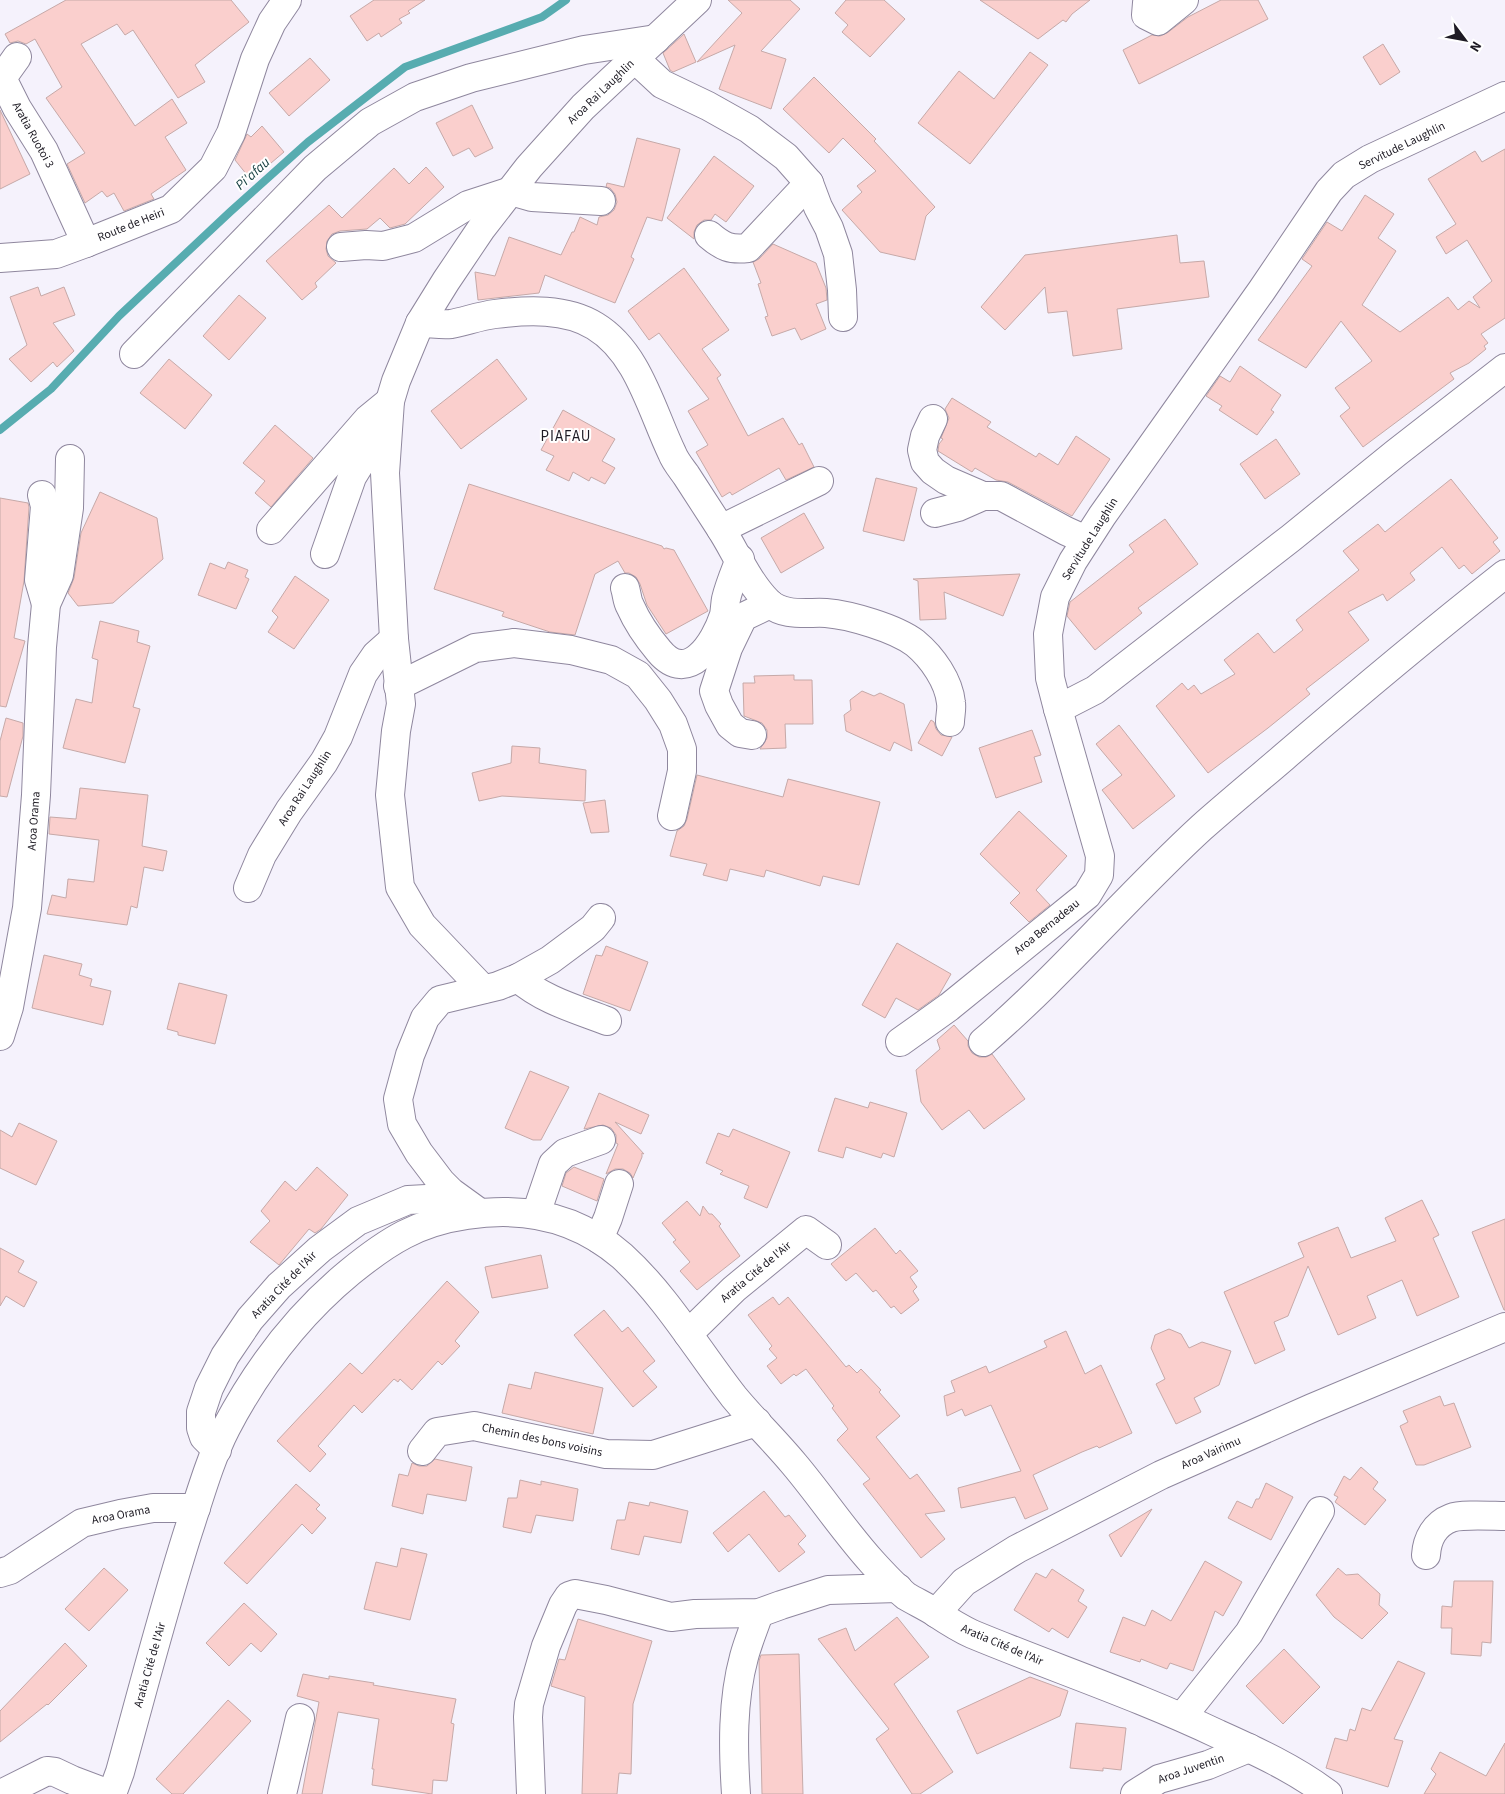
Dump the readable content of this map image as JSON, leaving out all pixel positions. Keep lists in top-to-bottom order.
{
  "streets": {
    "street": [
      "Aroa Rai Laughlin",
      "Aratia Ruotoi 3",
      "Servitude Laughlin",
      "Route de Heiri",
      "Aroa Orama",
      "Aroa Bernadeau",
      "Aratia Cité de l'Air",
      "Chemin des bons voisins",
      "Aroa Vairimu",
      "Aroa Juventin"
    ]
  },
  "crossings": [
    ["Aratia Ruotoi 3", "Route de Heiri"],
    ["Servitude Laughlin", "Aroa Bernadeau"],
    ["Aroa Orama", "Aratia Cité de l'Air"],
    ["Aratia Cité de l'Air", "Chemin des bons voisins"],
    ["Aratia Cité de l'Air", "Aroa Vairimu"],
    ["Aratia Cité de l'Air", "Aroa Juventin"]
  ],
  "districts": ["PIAFAU"],
  "water": ["Pi'afau"],
  "north": "bottom right"
}
